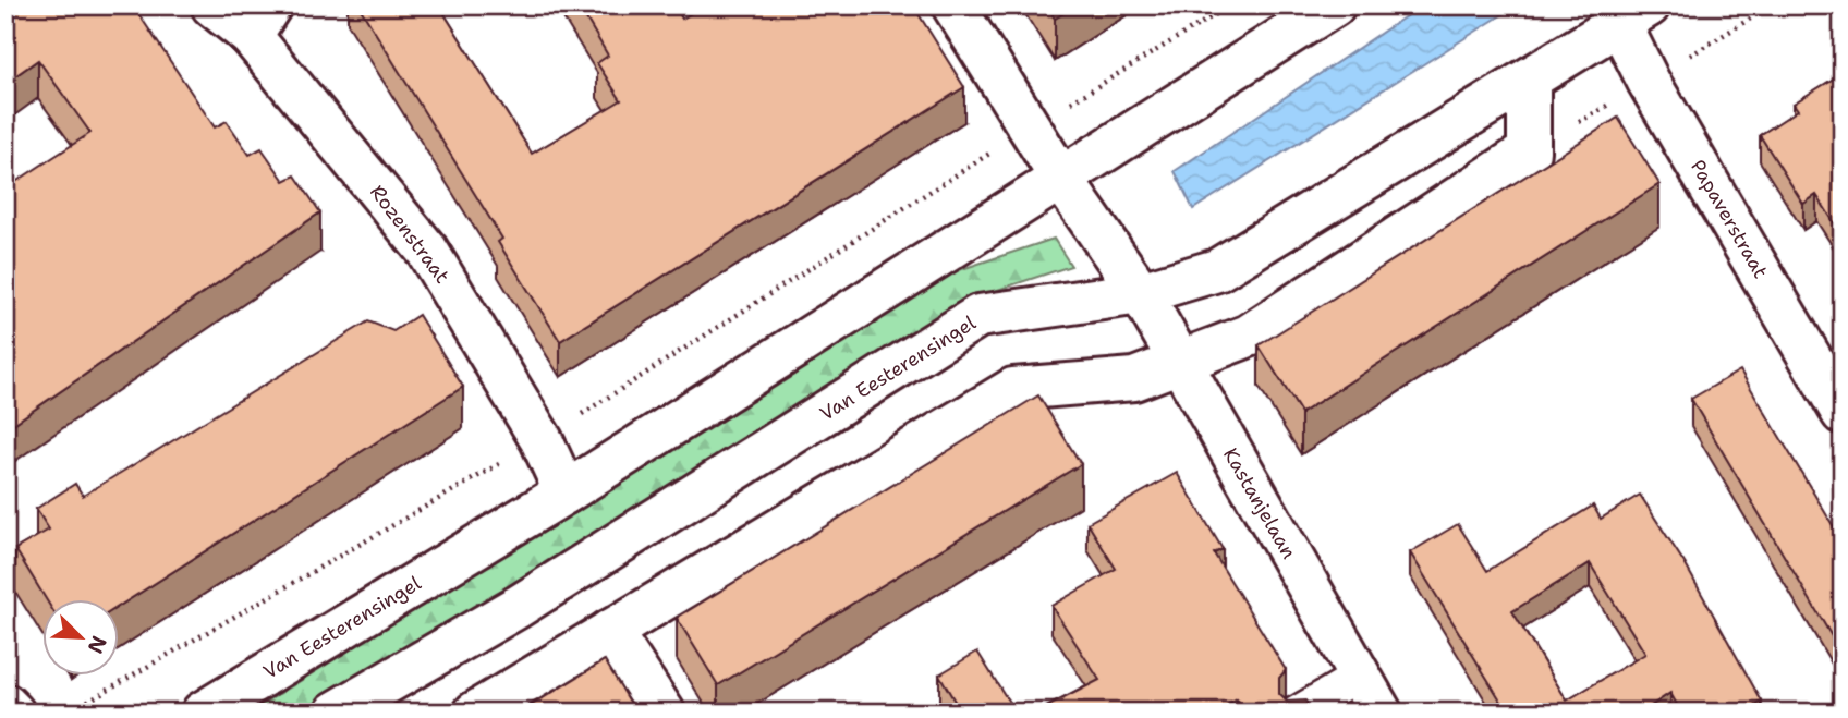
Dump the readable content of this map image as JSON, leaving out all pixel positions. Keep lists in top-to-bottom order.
{
  "streets": {
    "street": [
      "Papaverstraat",
      "Rozenstraat",
      "Van Eesterensingel",
      "Kastanjelaan"
    ]
  },
  "crossings": [
    ["Papaverstraat", "Van Eesterensingel"],
    ["Rozenstraat", "Van Eesterensingel"],
    ["Van Eesterensingel", "Kastanjelaan"]
  ],
  "north": "bottom right"
}
